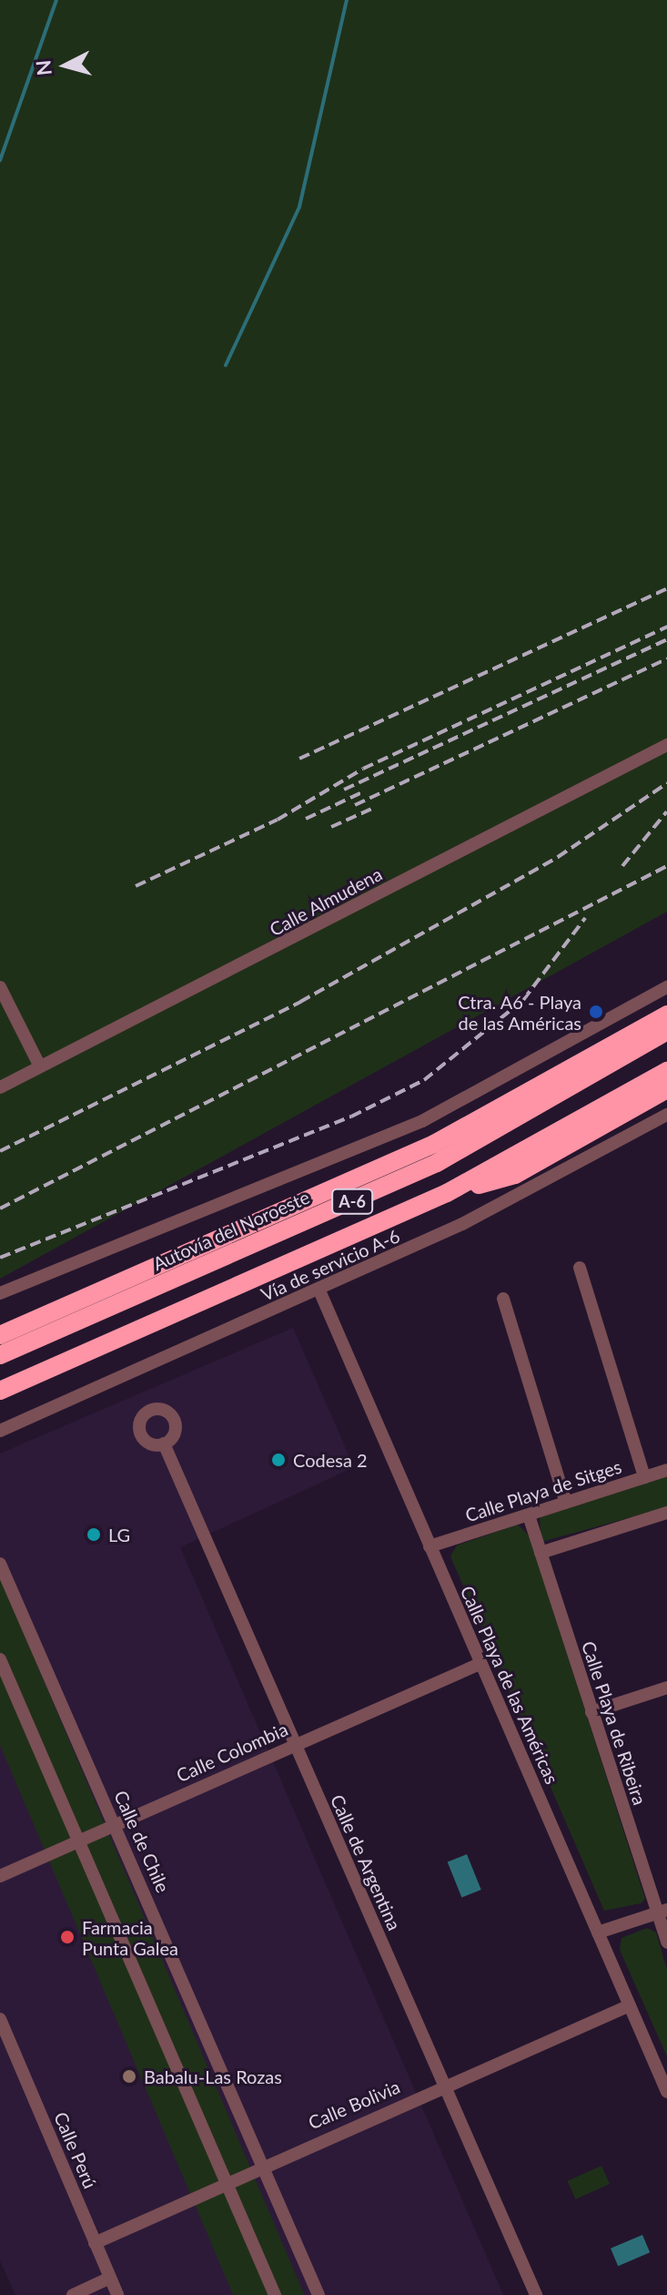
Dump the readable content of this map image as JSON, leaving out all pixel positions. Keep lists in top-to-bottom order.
{
  "streets": {
    "highway": ["A-6", "Autovía del Noroeste"],
    "street": [
      "Calle Almudena",
      "Vía de servicio A-6",
      "Calle Playa de Sitges",
      "Calle Playa de las Américas",
      "Calle Playa de Ribeira",
      "Calle Colombia",
      "Calle de Chile",
      "Calle de Argentina",
      "Calle Bolivia",
      "Calle Perú"
    ]
  },
  "crossings": [
    ["Vía de servicio A-6", "Calle Playa de las Américas"],
    ["Calle Playa de Sitges", "Calle Playa de las Américas"],
    ["Calle Playa de Sitges", "Calle Playa de Ribeira"],
    ["Calle Playa de las Américas", "Calle Colombia"],
    ["Calle Playa de las Américas", "Calle Bolivia"],
    ["Calle Colombia", "Calle de Chile"],
    ["Calle Colombia", "Calle de Argentina"],
    ["Calle de Chile", "Calle Bolivia"],
    ["Calle de Argentina", "Calle Bolivia"],
    ["Calle Bolivia", "Calle Perú"]
  ],
  "places": [
    "Ctra. A6 - Playa de las Américas",
    "Codesa 2",
    "LG",
    "Farmacia Punta Galea",
    "Babalu-Las Rozas"
  ],
  "north": "left"
}
